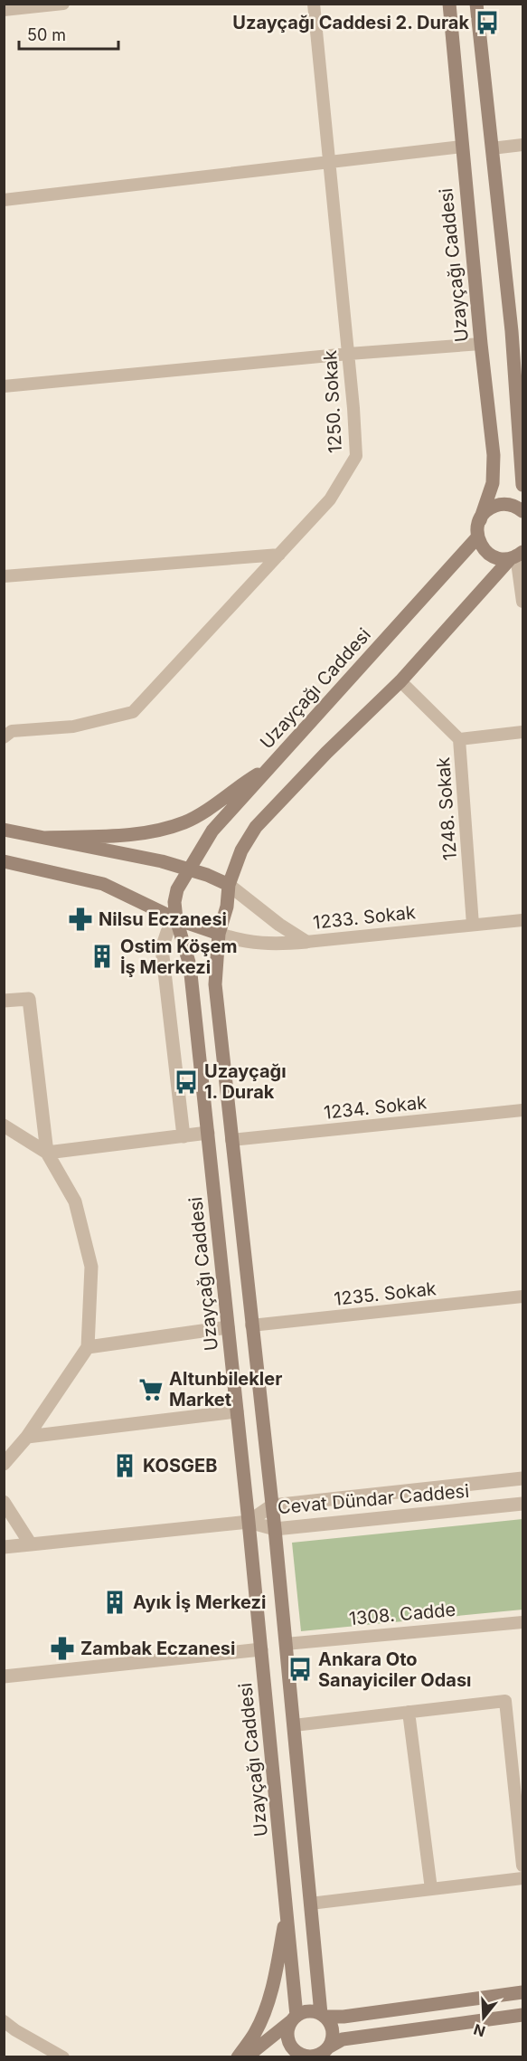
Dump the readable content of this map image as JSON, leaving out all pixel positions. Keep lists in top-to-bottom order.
{
  "streets": {
    "main road": ["Uzayçağı Caddesi"],
    "street": [
      "1250. Sokak",
      "1248. Sokak",
      "1233. Sokak",
      "1234. Sokak",
      "1235. Sokak",
      "Cevat Dündar Caddesi",
      "1308. Cadde"
    ]
  },
  "crossings": [
    ["Uzayçağı Caddesi", "Cevat Dündar Caddesi"],
    ["1248. Sokak", "1233. Sokak"]
  ],
  "places": {
    "bus stop": ["Uzayçağı Caddesi 2. Durak", "Uzayçağı 1. Durak", "Ankara Oto Sanayiciler Odası"],
    "pharmacy": ["Nilsu Eczanesi", "Zambak Eczanesi"],
    "building": ["Ostim Köşem İş Merkezi", "KOSGEB", "Ayık İş Merkezi"],
    "supermarket": ["Altunbilekler Market"]
  },
  "scale_bar": "50 m",
  "north": "bottom"
}
